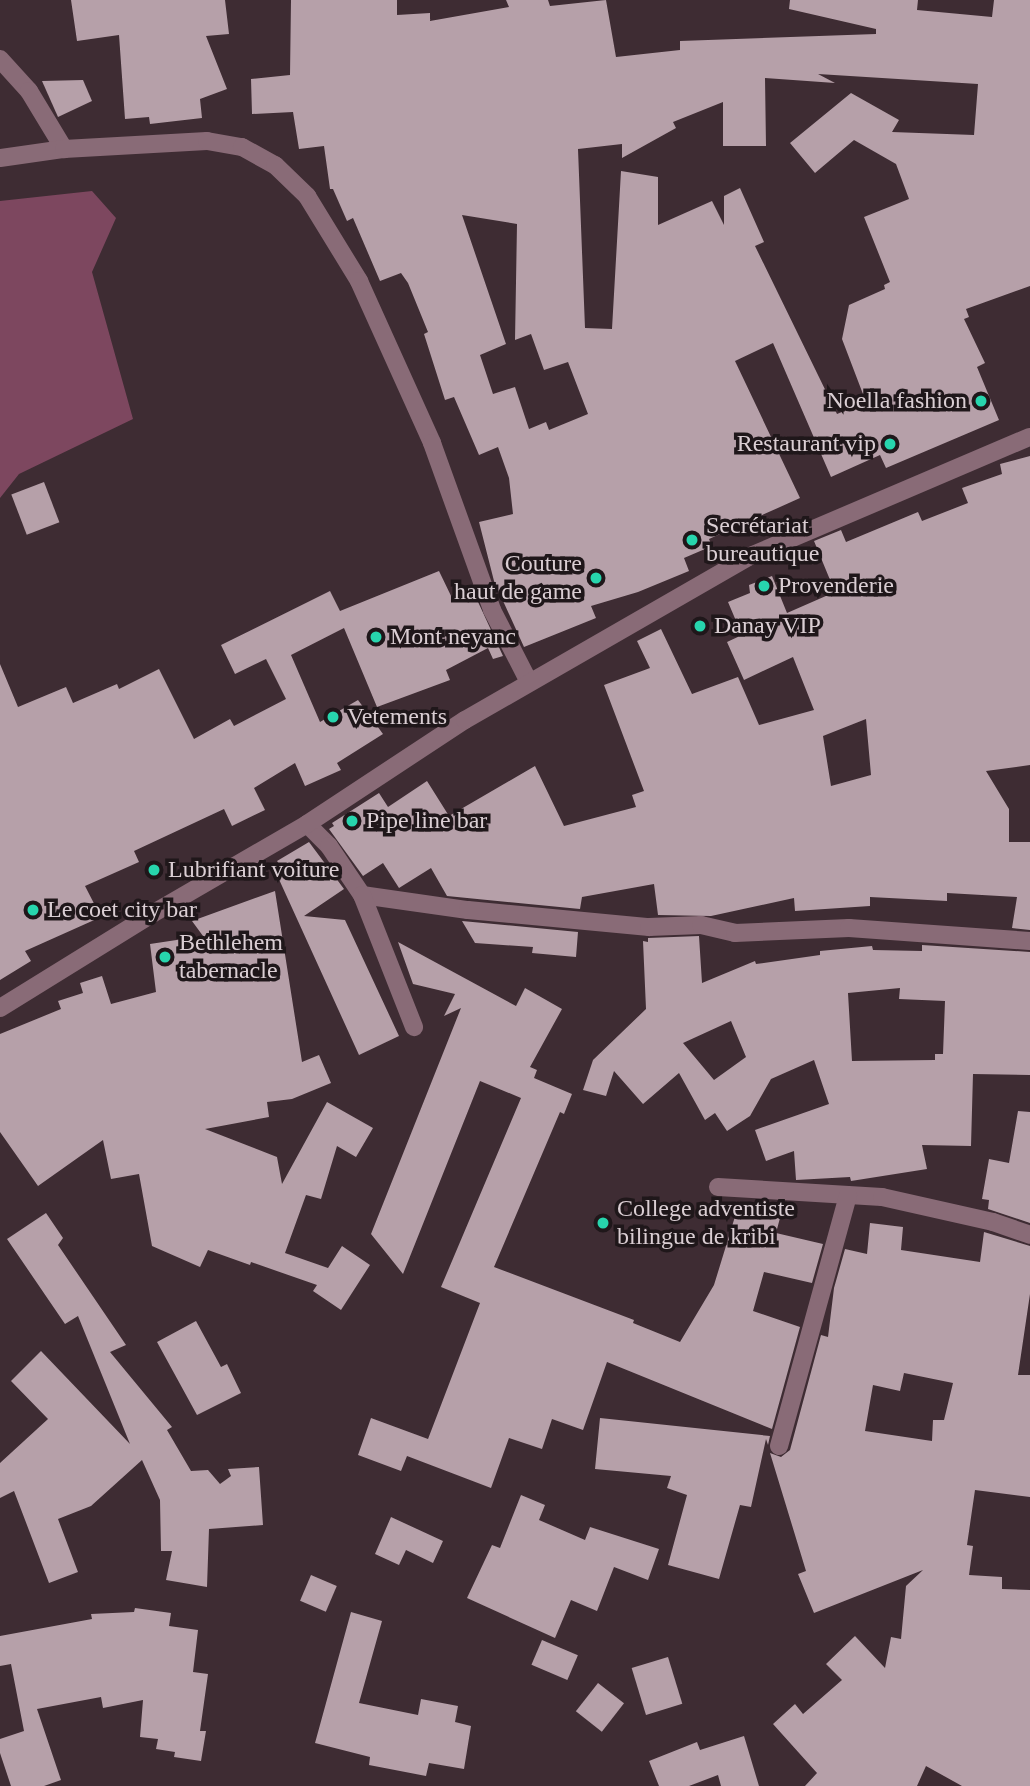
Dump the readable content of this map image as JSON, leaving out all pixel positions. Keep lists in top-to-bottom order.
{
  "places": [
    "Noella fashion",
    "Restaurant vip",
    "Secrétariat bureautique",
    "Couture haut de game",
    "Provenderie",
    "Danay VIP",
    "Mont neyanc",
    "Vetements",
    "Pipe line bar",
    "Lubrifiant voiture",
    "Le coet city bar",
    "Bethlehem tabernacle",
    "College adventiste bilingue de kribi"
  ]
}
